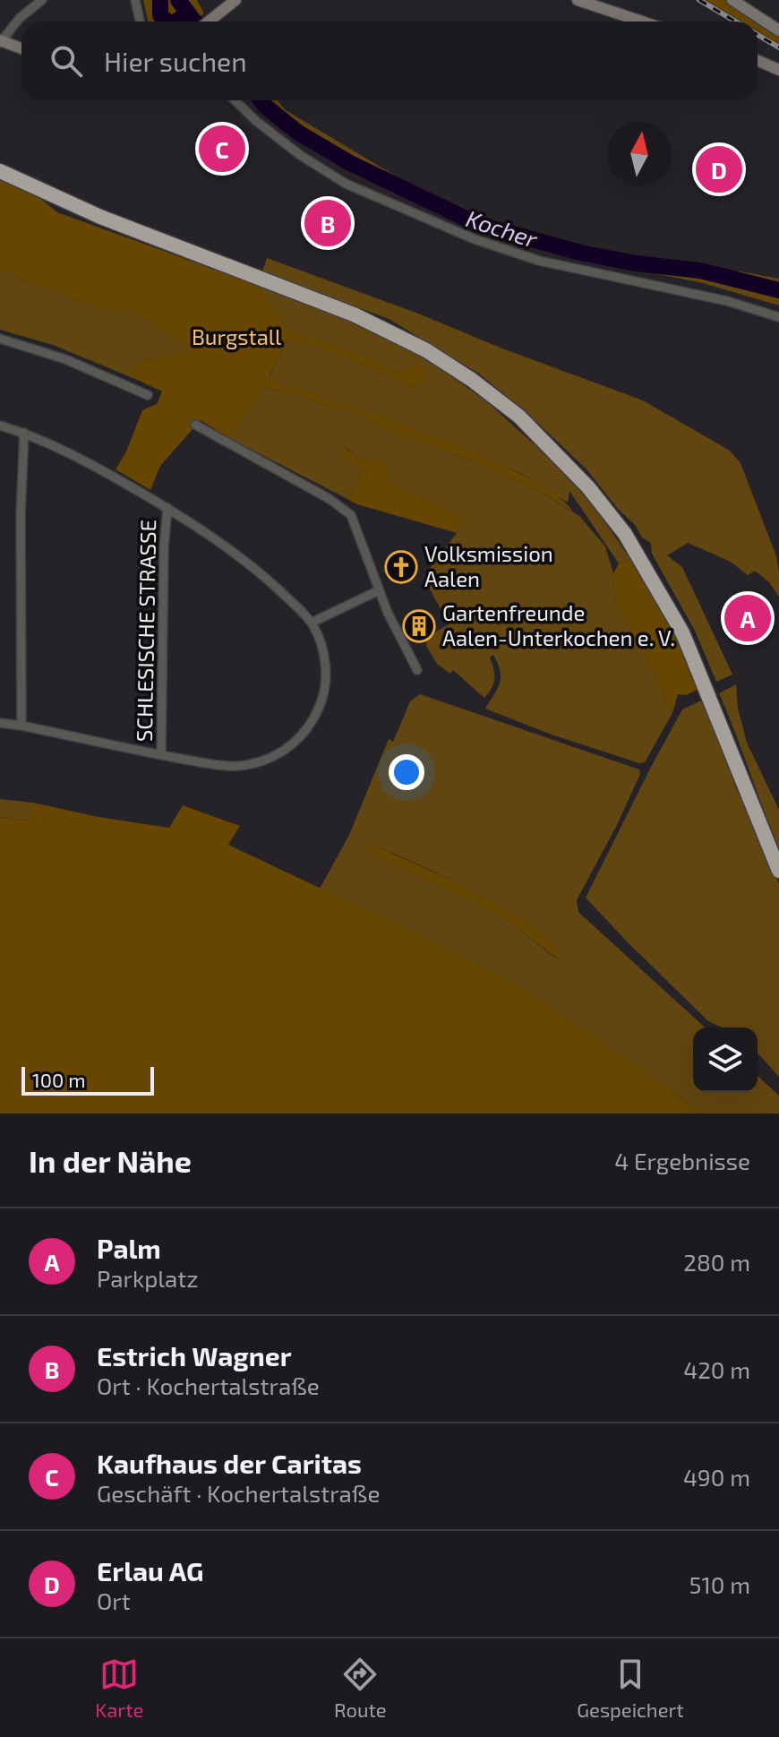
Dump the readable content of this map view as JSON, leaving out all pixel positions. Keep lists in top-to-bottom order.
{
  "streets": {
    "street": ["SCHLESISCHE STRASSE"]
  },
  "water": ["Kocher"],
  "parks": ["Burgstall"],
  "places": {
    "church": ["Volksmission Aalen"],
    "building": ["Gartenfreunde Aalen-Unterkochen e. V."]
  },
  "scale_bar": "100 m",
  "north": "top",
  "page": {
    "search": "Hier suchen",
    "pins": [
      "C",
      "D",
      "B",
      "A"
    ],
    "scale": "100 m",
    "heading": ["In der Nähe", "4 Ergebnisse"],
    "list": [
      {
        "mark": "A",
        "name": "Palm",
        "note": "Parkplatz",
        "value": "280 m"
      },
      {
        "mark": "B",
        "name": "Estrich Wagner",
        "note": "Ort · Kochertalstraße",
        "value": "420 m"
      },
      {
        "mark": "C",
        "name": "Kaufhaus der Caritas",
        "note": "Geschäft · Kochertalstraße",
        "value": "490 m"
      },
      {
        "mark": "D",
        "name": "Erlau AG",
        "note": "Ort",
        "value": "510 m"
      }
    ],
    "nav": ["Karte", "Route", "Gespeichert"]
  }
}
